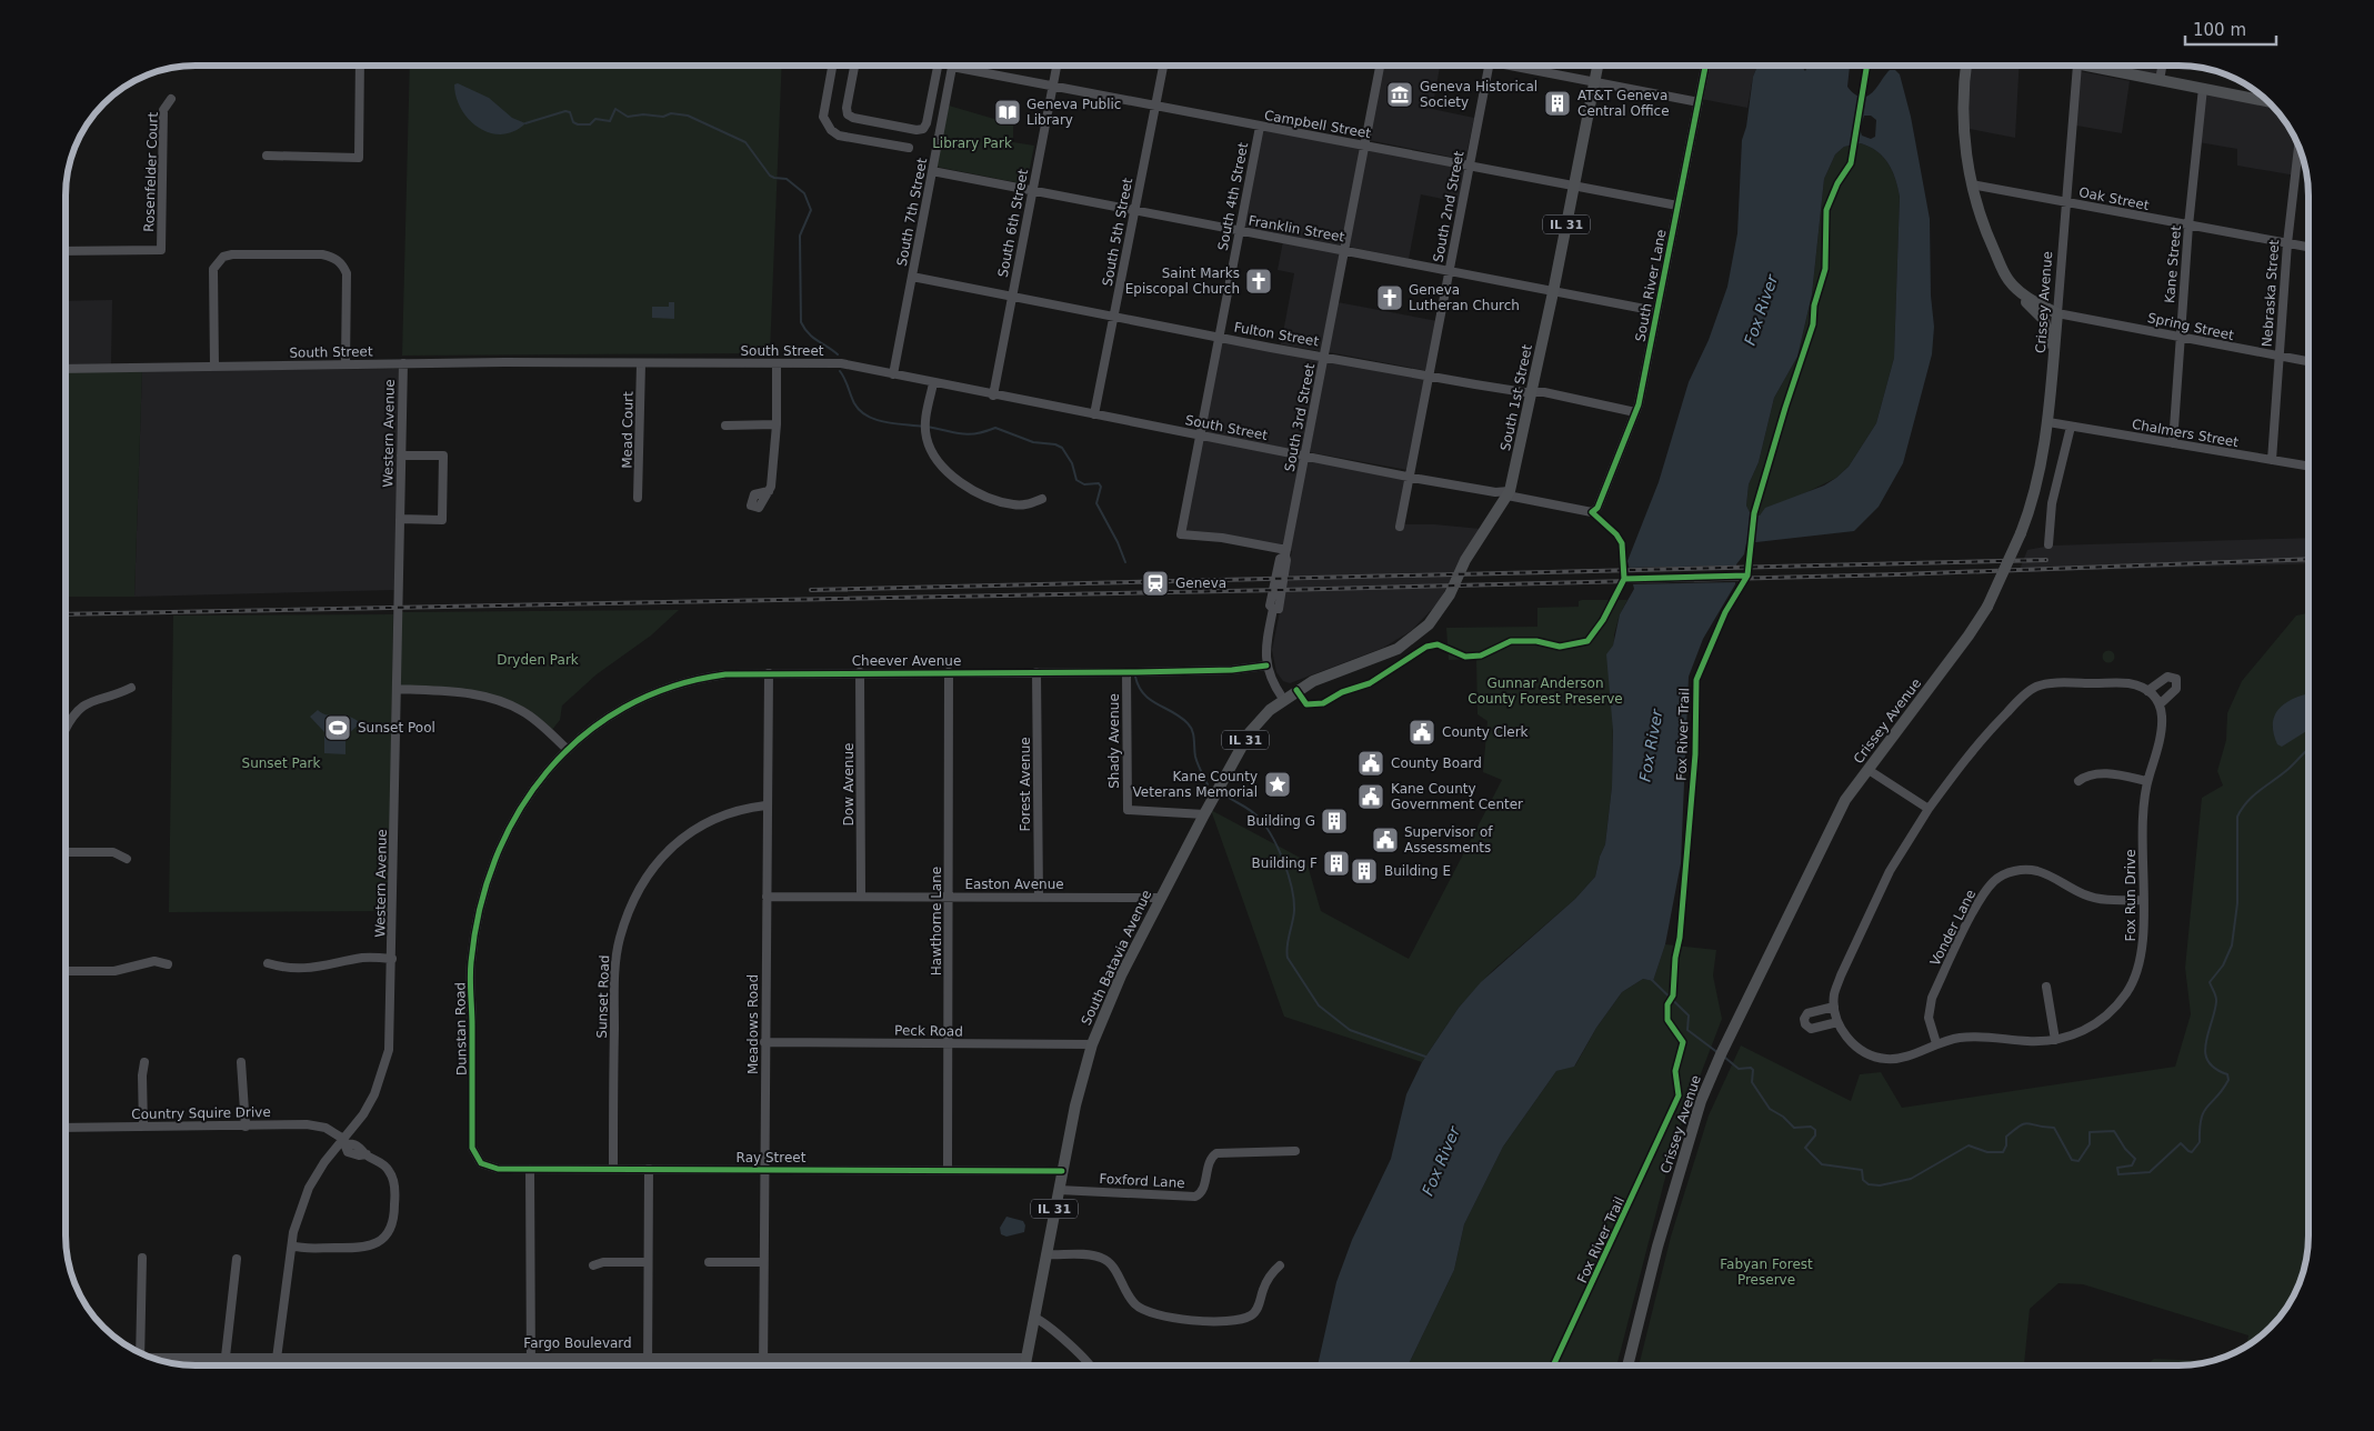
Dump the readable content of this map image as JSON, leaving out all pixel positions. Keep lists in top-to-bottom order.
{
  "streets": {
    "main road": [
      "IL 31",
      "Crissey Avenue",
      "South 1st Street",
      "South Batavia Avenue"
    ],
    "street": [
      "Campbell Street",
      "Rosenfelder Court",
      "South 4th Street",
      "Oak Street",
      "South 2nd Street",
      "South 7th Street",
      "South 6th Street",
      "Franklin Street",
      "South 5th Street",
      "Kane Street",
      "South River Lane",
      "Nebraska Street",
      "Spring Street",
      "Fulton Street",
      "South Street",
      "South 3rd Street",
      "Mead Court",
      "Western Avenue",
      "Chalmers Street",
      "Cheever Avenue",
      "Shady Avenue",
      "Dow Avenue",
      "Forest Avenue",
      "Easton Avenue",
      "Fox Run Drive",
      "Hawthorne Lane",
      "Vonder Lane",
      "Sunset Road",
      "Meadows Road",
      "Dunstan Road",
      "Peck Road",
      "Country Squire Drive",
      "Ray Street",
      "Foxford Lane",
      "Fargo Boulevard"
    ],
    "cycle path": ["Fox River Trail"]
  },
  "crossings": [
    ["Campbell Street", "South 4th Street"],
    ["Campbell Street", "South 2nd Street"],
    ["Campbell Street", "South 7th Street"],
    ["Campbell Street", "South 6th Street"],
    ["Campbell Street", "South 5th Street"],
    ["Campbell Street", "South River Lane"],
    ["Campbell Street", "South 1st Street"],
    ["Campbell Street", "South 3rd Street"],
    ["South 4th Street", "Franklin Street"],
    ["South 4th Street", "Fulton Street"],
    ["South 4th Street", "South Street"],
    ["South 4th Street", "South 3rd Street"],
    ["Oak Street", "Kane Street"],
    ["Oak Street", "Nebraska Street"],
    ["Oak Street", "Crissey Avenue"],
    ["South 2nd Street", "Franklin Street"],
    ["South 2nd Street", "Fulton Street"],
    ["South 2nd Street", "South Street"],
    ["South 7th Street", "Franklin Street"],
    ["South 7th Street", "Fulton Street"],
    ["South 7th Street", "South Street"],
    ["South 6th Street", "Franklin Street"],
    ["South 6th Street", "Fulton Street"],
    ["South 6th Street", "South Street"],
    ["Franklin Street", "South 5th Street"],
    ["Franklin Street", "South River Lane"],
    ["Franklin Street", "South 1st Street"],
    ["Franklin Street", "South 3rd Street"],
    ["South 5th Street", "Fulton Street"],
    ["South 5th Street", "South Street"],
    ["Kane Street", "Spring Street"],
    ["Kane Street", "Chalmers Street"],
    ["South River Lane", "Fulton Street"],
    ["South River Lane", "South Street"],
    ["South River Lane", "South 1st Street"],
    ["Nebraska Street", "Spring Street"],
    ["Nebraska Street", "Chalmers Street"],
    ["Crissey Avenue", "Spring Street"],
    ["Crissey Avenue", "Chalmers Street"],
    ["Fulton Street", "South 1st Street"],
    ["Fulton Street", "South 3rd Street"],
    ["South Street", "South 1st Street"],
    ["South Street", "South 3rd Street"],
    ["South Street", "Mead Court"],
    ["South Street", "Western Avenue"],
    ["South 1st Street", "South Batavia Avenue"],
    ["South 3rd Street", "Cheever Avenue"],
    ["South 3rd Street", "South Batavia Avenue"],
    ["Western Avenue", "Country Squire Drive"],
    ["Western Avenue", "Fargo Boulevard"],
    ["Cheever Avenue", "Shady Avenue"],
    ["Cheever Avenue", "Dow Avenue"],
    ["Cheever Avenue", "Forest Avenue"],
    ["Cheever Avenue", "Hawthorne Lane"],
    ["Cheever Avenue", "Meadows Road"],
    ["Cheever Avenue", "Dunstan Road"],
    ["Shady Avenue", "South Batavia Avenue"],
    ["Dow Avenue", "Easton Avenue"],
    ["Forest Avenue", "Easton Avenue"],
    ["Easton Avenue", "Hawthorne Lane"],
    ["Easton Avenue", "South Batavia Avenue"],
    ["Easton Avenue", "Meadows Road"],
    ["Fox Run Drive", "Vonder Lane"],
    ["Hawthorne Lane", "Peck Road"],
    ["Hawthorne Lane", "Ray Street"],
    ["South Batavia Avenue", "Peck Road"],
    ["South Batavia Avenue", "Ray Street"],
    ["South Batavia Avenue", "Foxford Lane"],
    ["South Batavia Avenue", "Fargo Boulevard"],
    ["Sunset Road", "Meadows Road"],
    ["Sunset Road", "Ray Street"],
    ["Meadows Road", "Peck Road"],
    ["Meadows Road", "Ray Street"],
    ["Meadows Road", "Fargo Boulevard"],
    ["Dunstan Road", "Ray Street"]
  ],
  "water": ["Fox River"],
  "parks": [
    "Library Park",
    "Dryden Park",
    "Gunnar Anderson County Forest Preserve",
    "Sunset Park",
    "Fabyan Forest Preserve"
  ],
  "places": {
    "museum": ["Geneva Historical Society"],
    "building": [
      "AT&T Geneva Central Office",
      "Building G",
      "Building F",
      "Building E"
    ],
    "library": ["Geneva Public Library"],
    "church": ["Saint Marks Episcopal Church", "Geneva Lutheran Church"],
    "station": ["Geneva"],
    "sports": ["Sunset Pool"],
    "public building": [
      "County Clerk",
      "County Board",
      "Kane County Government Center",
      "Supervisor of Assessments"
    ],
    "place": ["Kane County Veterans Memorial"]
  },
  "scale_bar": "100 m"
}
